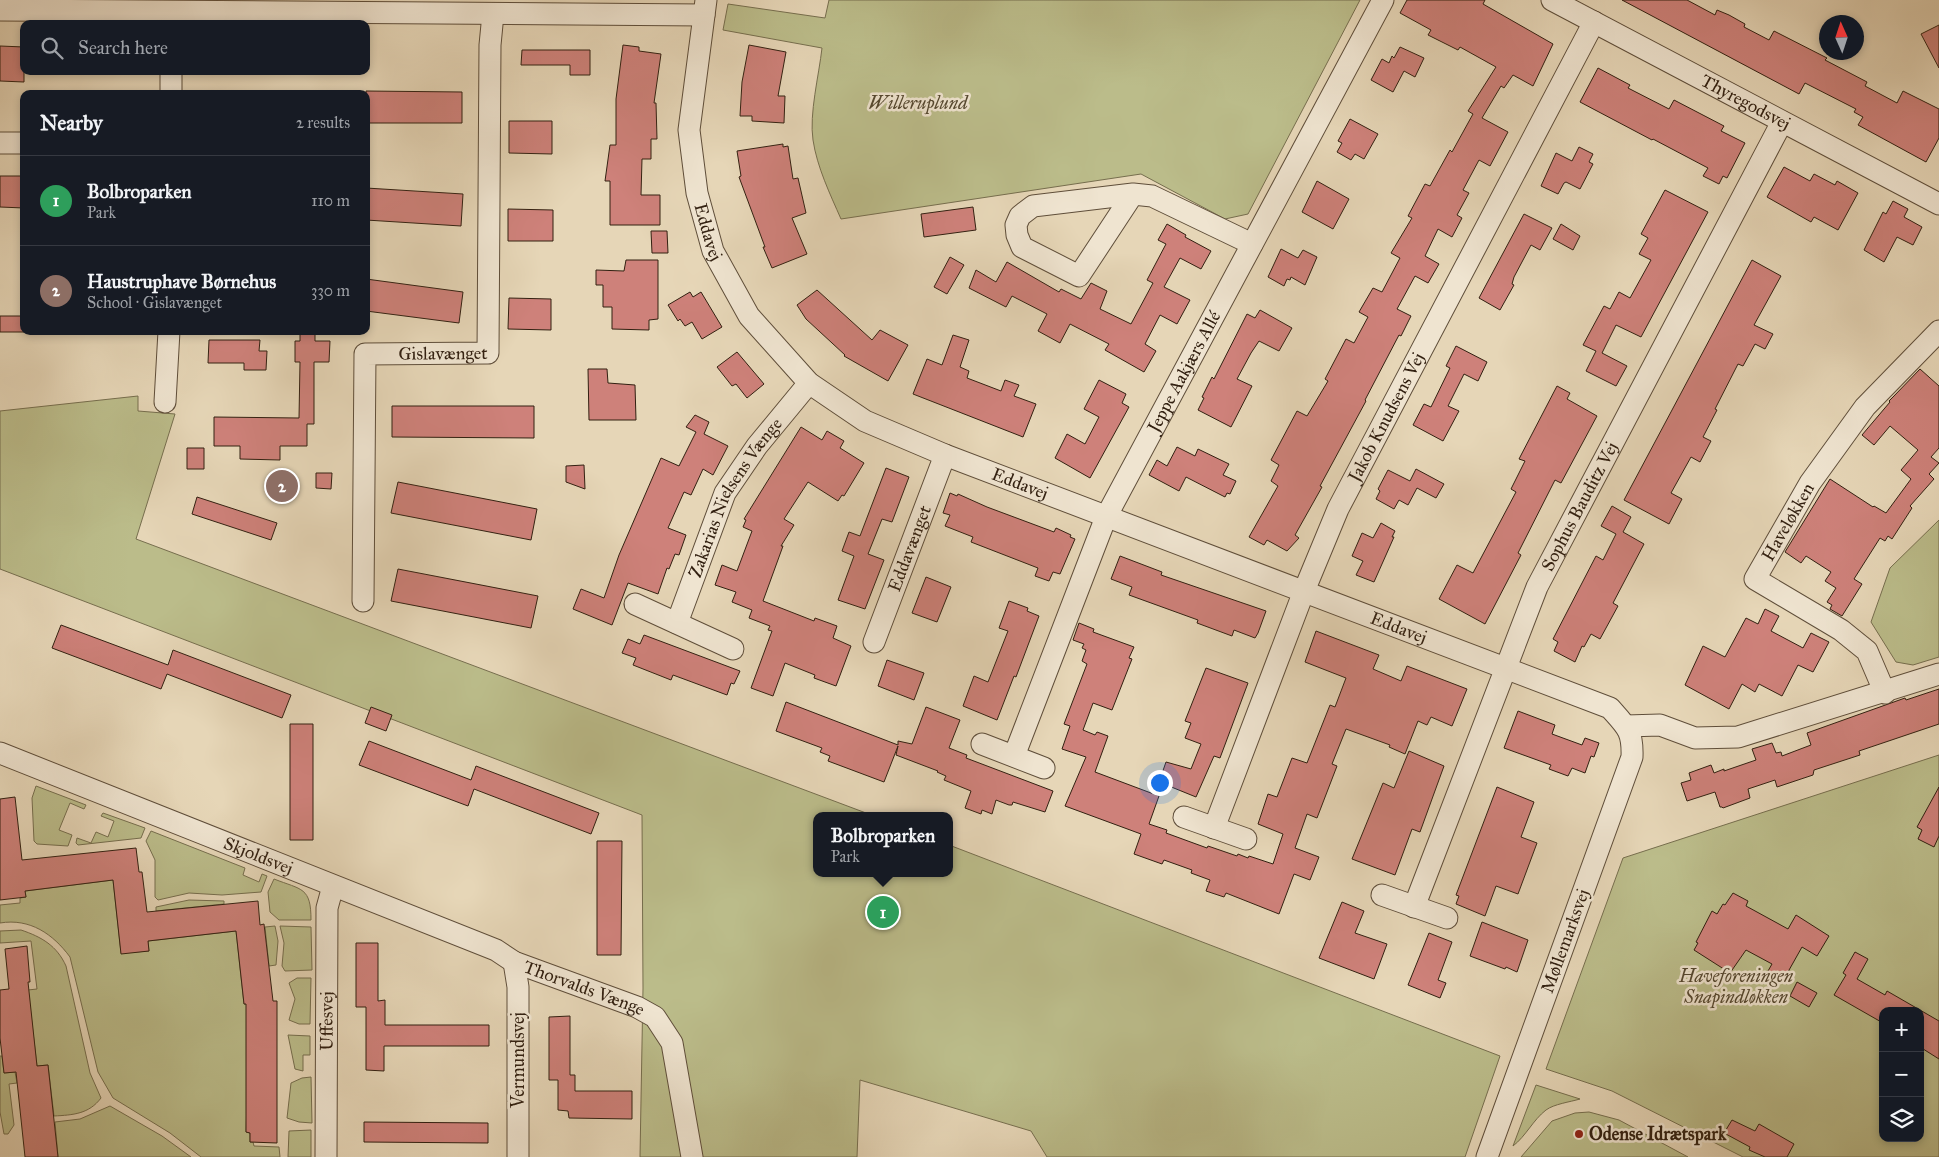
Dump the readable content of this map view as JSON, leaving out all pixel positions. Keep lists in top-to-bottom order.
{
  "streets": {
    "street": [
      "Thyregodsvej",
      "Eddavej",
      "Gislavænget",
      "Jeppe Aakjærs Allé",
      "Jakob Knudsens Vej",
      "Zakarias Nielsens Vænge",
      "Sophus Bauditz Vej",
      "Haveløkken",
      "Eddavænget",
      "Skjoldsvej",
      "Møllemarksvej",
      "Thorvalds Vænge",
      "Uffesvej",
      "Vermundsvej"
    ]
  },
  "crossings": [
    ["Thyregodsvej", "Jakob Knudsens Vej"],
    ["Thyregodsvej", "Sophus Bauditz Vej"],
    ["Eddavej", "Jeppe Aakjærs Allé"],
    ["Eddavej", "Jakob Knudsens Vej"],
    ["Eddavej", "Zakarias Nielsens Vænge"],
    ["Eddavej", "Sophus Bauditz Vej"],
    ["Eddavej", "Eddavænget"],
    ["Eddavej", "Møllemarksvej"],
    ["Skjoldsvej", "Thorvalds Vænge"],
    ["Skjoldsvej", "Uffesvej"],
    ["Skjoldsvej", "Vermundsvej"],
    ["Thorvalds Vænge", "Vermundsvej"]
  ],
  "parks": ["Willeruplund", "Haveforeningen Snapindløkken"],
  "places": ["Odense Idrætspark"],
  "north": "top",
  "page": {
    "search": "Search here",
    "heading": ["Nearby", "2 results"],
    "list": [
      {
        "mark": "1",
        "name": "Bolbroparken",
        "note": "Park",
        "value": "110 m"
      },
      {
        "mark": "2",
        "name": "Haustruphave Børnehus",
        "note": "School · Gislavænget",
        "value": "330 m"
      }
    ],
    "pins": ["2", "1"],
    "popup": ["Bolbroparken", "Park"],
    "map_buttons": ["+", "−"]
  }
}
